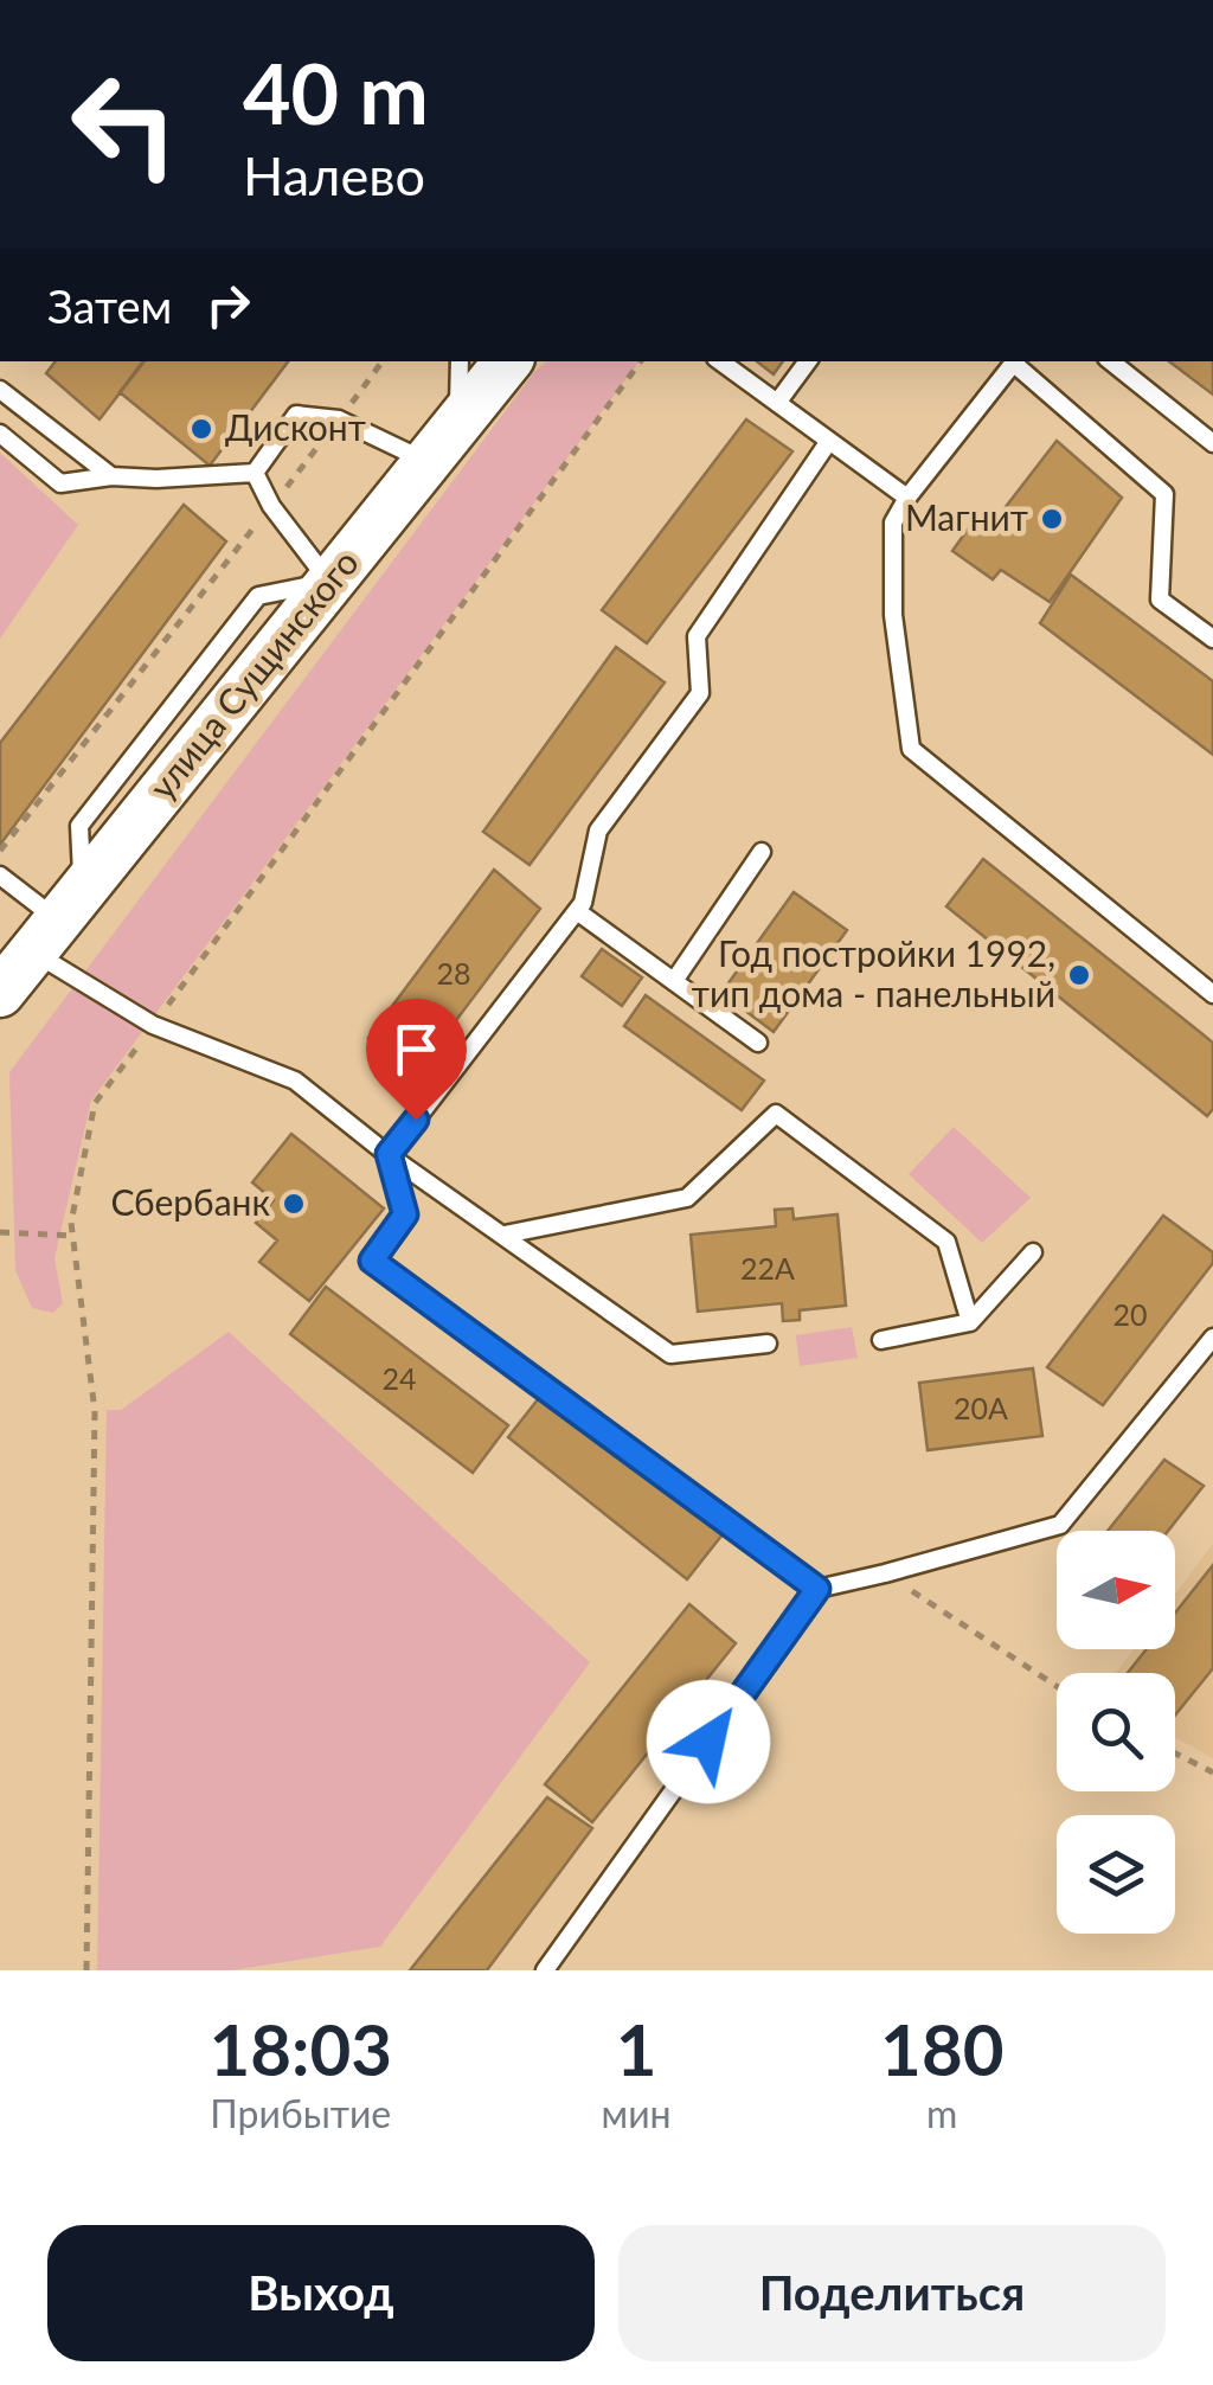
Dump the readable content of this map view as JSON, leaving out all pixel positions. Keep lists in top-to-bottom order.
{
  "streets": {
    "street": ["улица Сущинского"]
  },
  "places": [
    "Дисконт",
    "Магнит",
    "Год постройки 1992, тип дома - панельный",
    "Сбербанк"
  ],
  "house_numbers": [
    "28",
    "22А",
    "20",
    "24",
    "20А"
  ],
  "north": "right",
  "page": {
    "turn": ["40 m", "Налево"],
    "then": "Затем",
    "eta": [
      "18:03",
      "Прибытие",
      "1",
      "мин",
      "180",
      "m"
    ],
    "buttons": ["Выход", "Поделиться"]
  }
}
